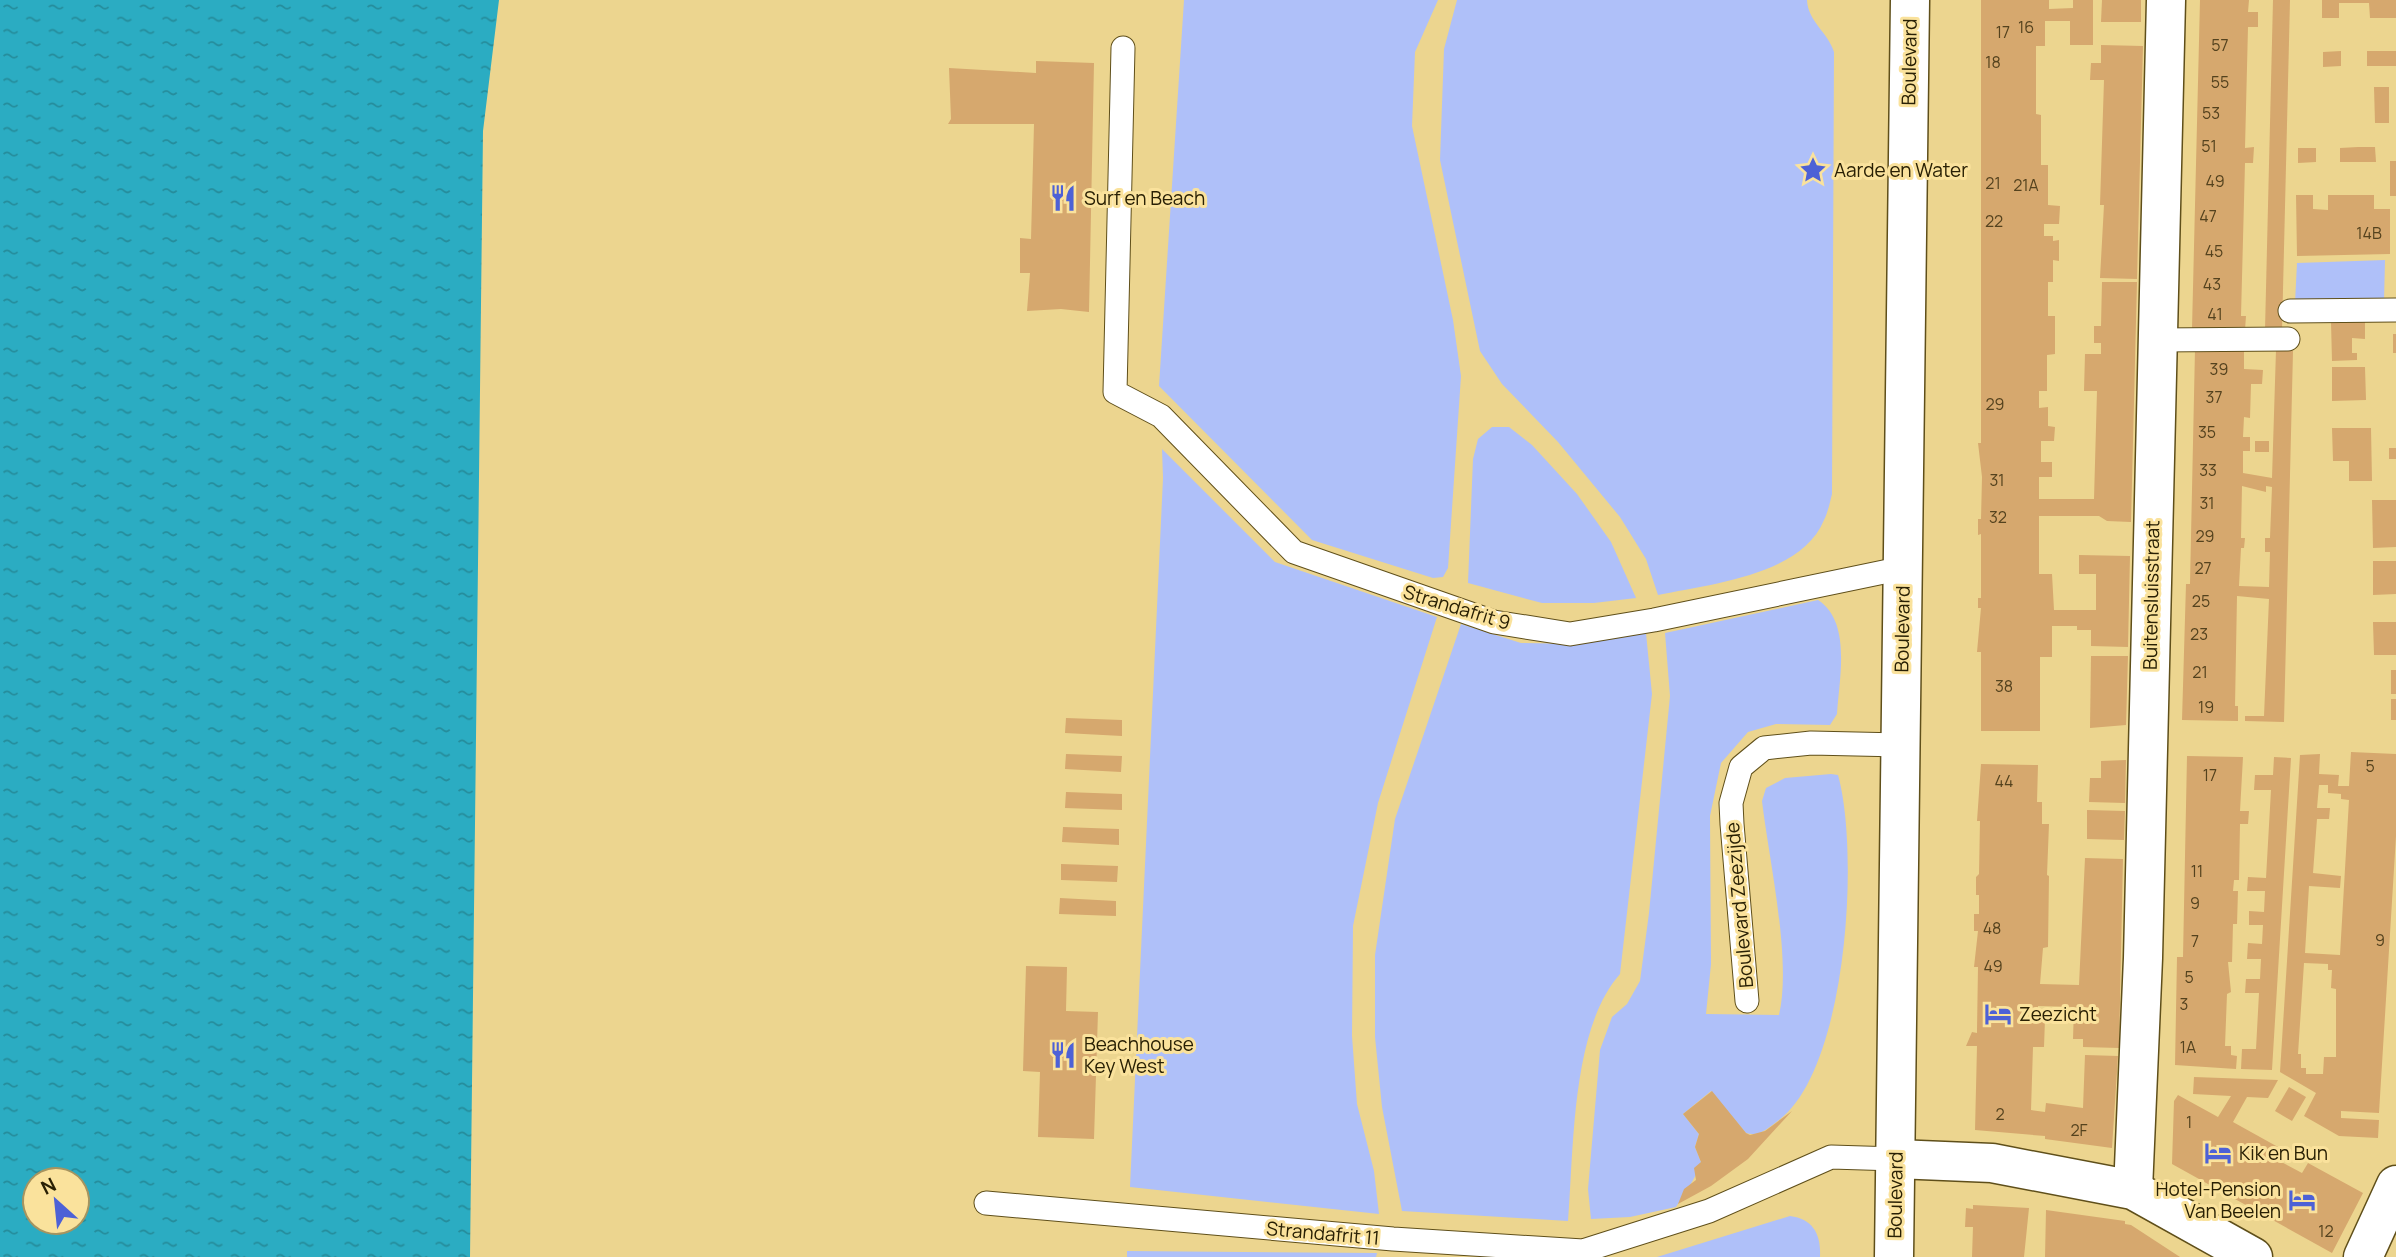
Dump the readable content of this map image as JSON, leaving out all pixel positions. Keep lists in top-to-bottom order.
{
  "streets": {
    "street": ["Boulevard", "Buitensluisstraat"],
    "lane": ["Strandafrit 9", "Boulevard Zeezijde", "Strandafrit 11"]
  },
  "crossings": [
    ["Boulevard", "Strandafrit 9"],
    ["Boulevard", "Boulevard Zeezijde"],
    ["Boulevard", "Strandafrit 11"]
  ],
  "places": {
    "place": ["Aarde en Water"],
    "restaurant": ["Surf en Beach", "Beachhouse Key West"],
    "hotel": ["Zeezicht", "Kik en Bun", "Hotel-Pension Van Beelen"]
  },
  "house_numbers": [
    "16",
    "17",
    "57",
    "18",
    "55",
    "53",
    "51",
    "49",
    "21",
    "21A",
    "47",
    "22",
    "14B",
    "45",
    "43",
    "41",
    "39",
    "37",
    "29",
    "35",
    "33",
    "31",
    "31",
    "32",
    "29",
    "27",
    "25",
    "23",
    "21",
    "38",
    "19",
    "5",
    "17",
    "44",
    "11",
    "9",
    "48",
    "9",
    "7",
    "49",
    "5",
    "3",
    "1A",
    "2",
    "1",
    "2F",
    "12"
  ],
  "north": "top left"
}
